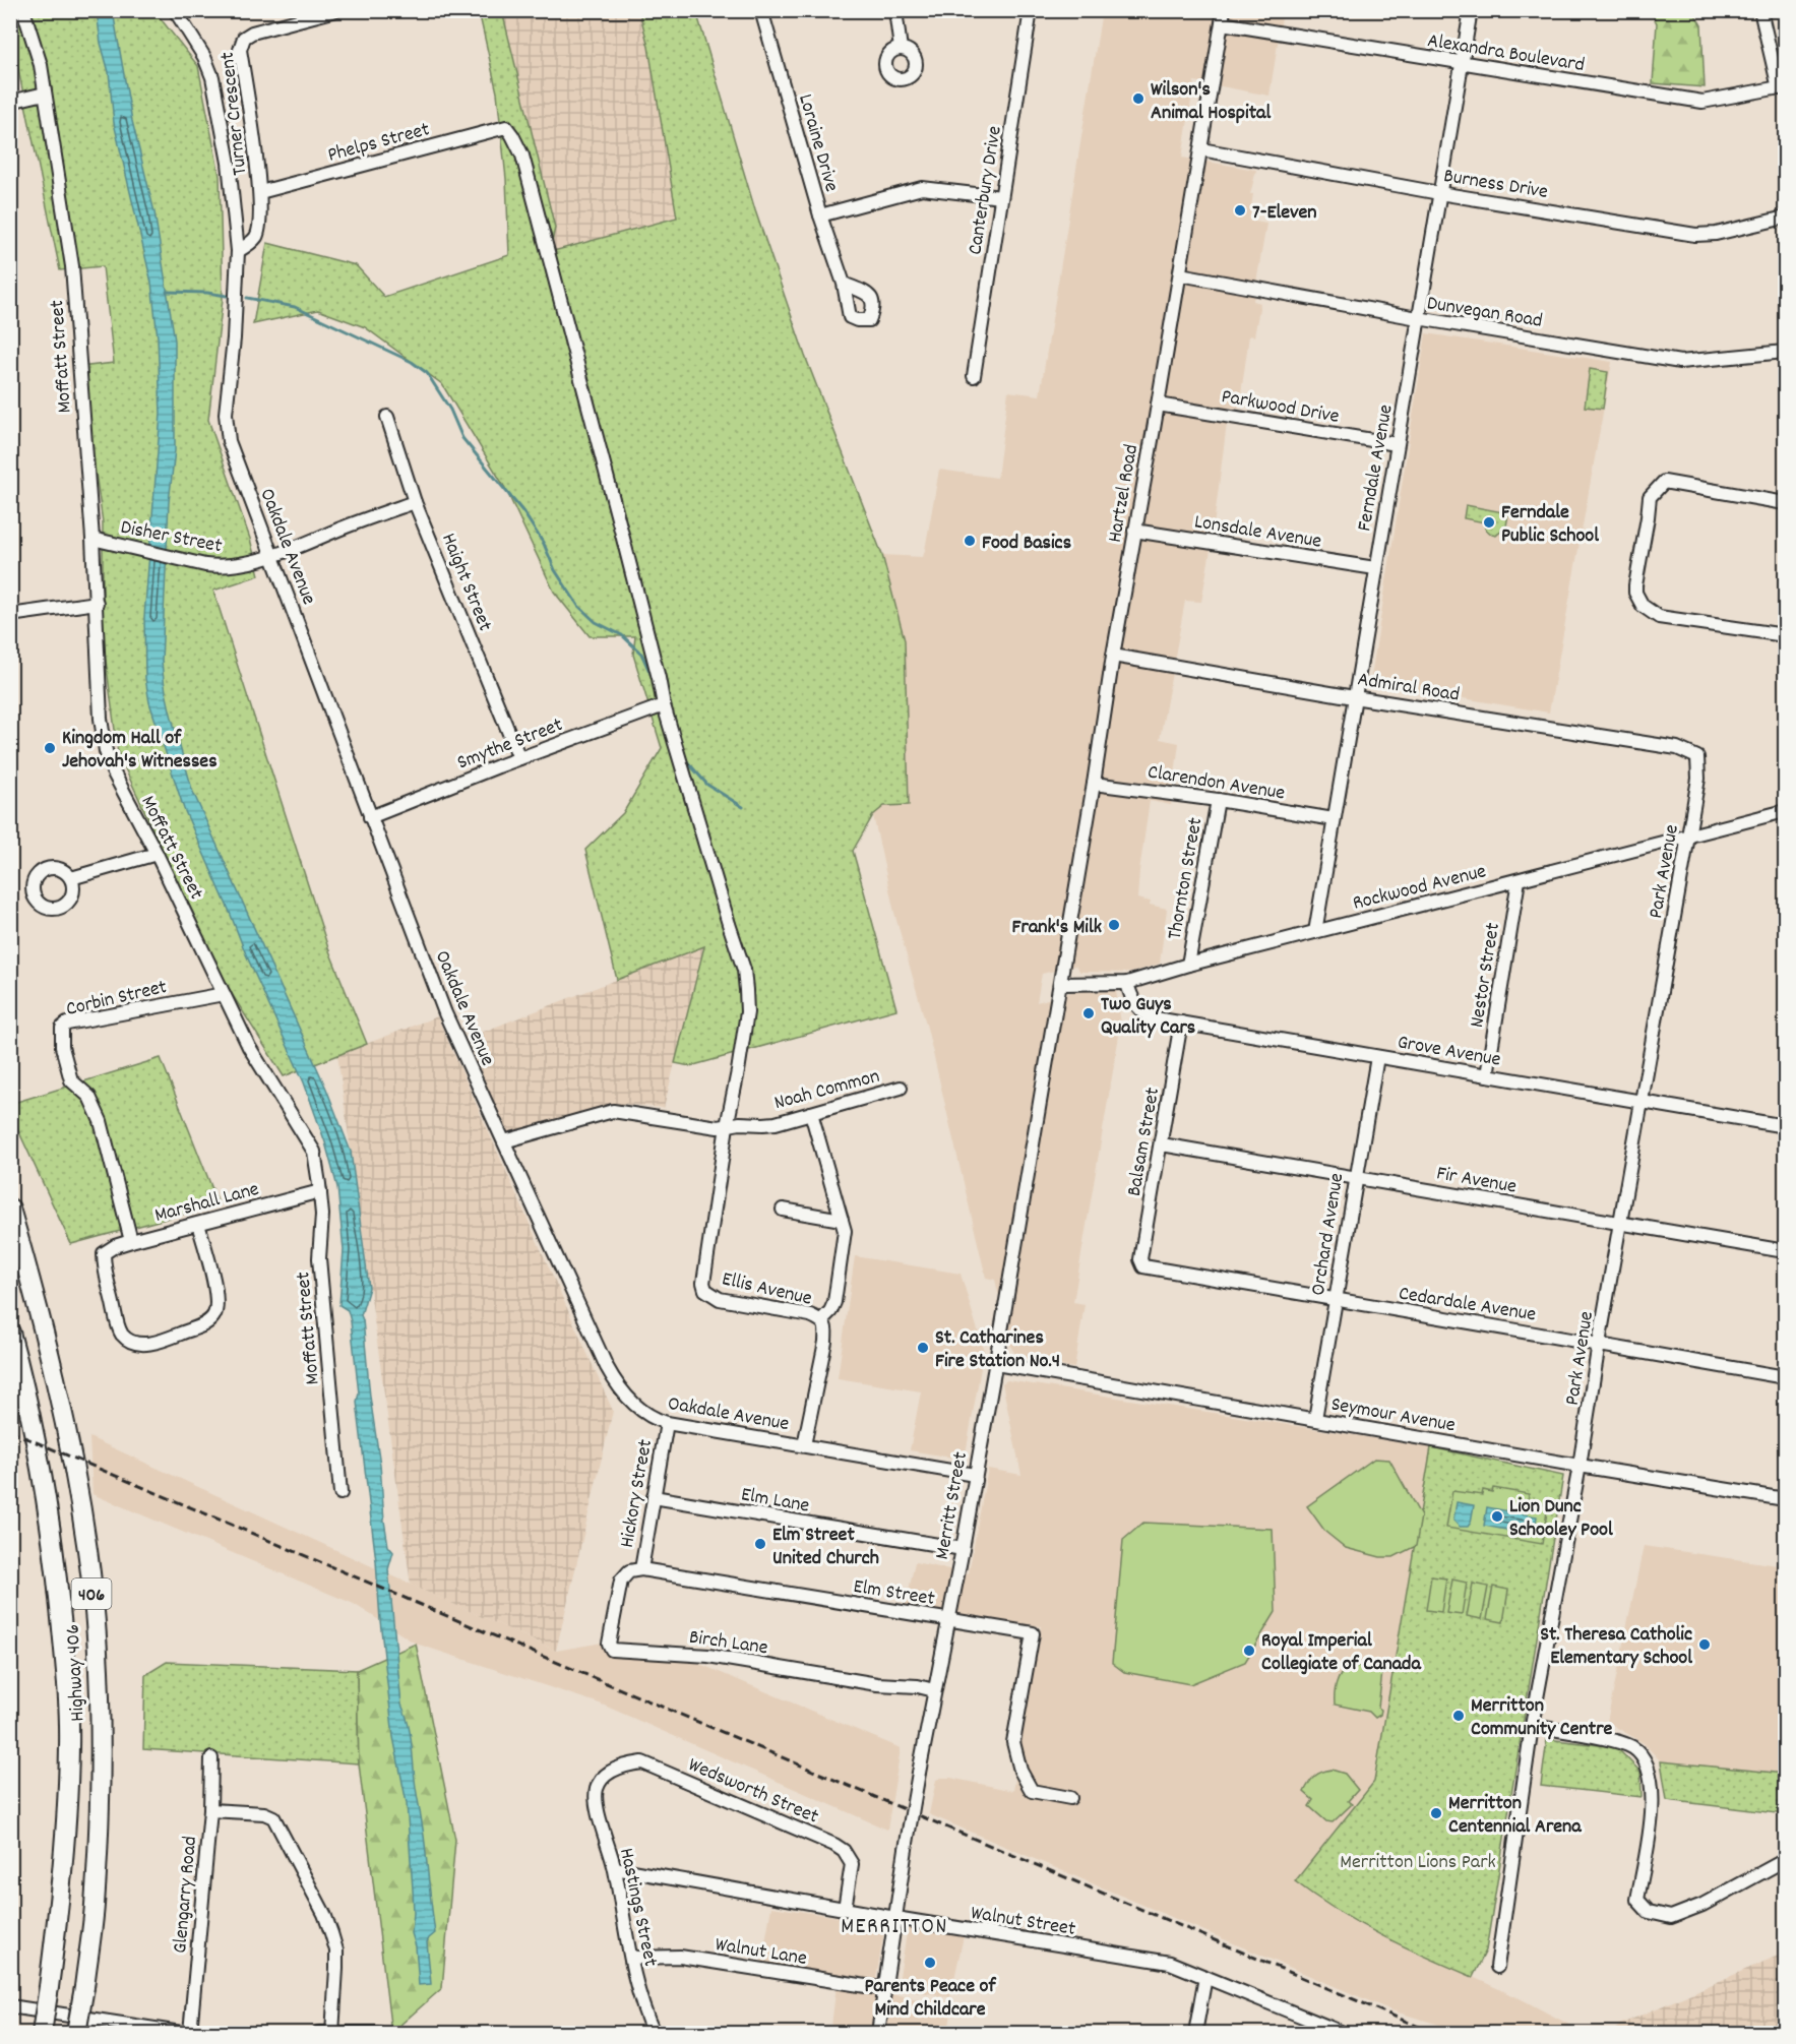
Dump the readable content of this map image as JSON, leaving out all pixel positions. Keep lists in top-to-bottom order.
{
  "streets": {
    "highway": ["406", "Highway 406"],
    "street": [
      "Alexandra Boulevard",
      "Turner Crescent",
      "Phelps Street",
      "Loraine Drive",
      "Burness Drive",
      "Canterbury Drive",
      "Dunvegan Road",
      "Moffatt Street",
      "Parkwood Drive",
      "Ferndale Avenue",
      "Hartzel Road",
      "Lonsdale Avenue",
      "Disher Street",
      "Oakdale Avenue",
      "Haight Street",
      "Admiral Road",
      "Smythe Street",
      "Clarendon Avenue",
      "Park Avenue",
      "Thornton Street",
      "Rockwood Avenue",
      "Nestor Street",
      "Corbin Street",
      "Grove Avenue",
      "Noah Common",
      "Balsam Street",
      "Fir Avenue",
      "Marshall Lane",
      "Orchard Avenue",
      "Ellis Avenue",
      "Cedardale Avenue",
      "Seymour Avenue",
      "Hickory Street",
      "Elm Lane",
      "Merritt Street",
      "Elm Street",
      "Birch Lane",
      "Wedsworth Street",
      "Glengarry Road",
      "Hastings Street",
      "Walnut Street",
      "Walnut Lane"
    ]
  },
  "crossings": [
    ["Alexandra Boulevard", "Ferndale Avenue"],
    ["Alexandra Boulevard", "Hartzel Road"],
    ["Turner Crescent", "Phelps Street"],
    ["Turner Crescent", "Oakdale Avenue"],
    ["Phelps Street", "Smythe Street"],
    ["Burness Drive", "Ferndale Avenue"],
    ["Burness Drive", "Hartzel Road"],
    ["Dunvegan Road", "Ferndale Avenue"],
    ["Dunvegan Road", "Hartzel Road"],
    ["Moffatt Street", "Disher Street"],
    ["Moffatt Street", "Corbin Street"],
    ["Moffatt Street", "Marshall Lane"],
    ["Parkwood Drive", "Ferndale Avenue"],
    ["Parkwood Drive", "Hartzel Road"],
    ["Ferndale Avenue", "Lonsdale Avenue"],
    ["Ferndale Avenue", "Admiral Road"],
    ["Ferndale Avenue", "Clarendon Avenue"],
    ["Ferndale Avenue", "Rockwood Avenue"],
    ["Hartzel Road", "Lonsdale Avenue"],
    ["Hartzel Road", "Admiral Road"],
    ["Hartzel Road", "Clarendon Avenue"],
    ["Hartzel Road", "Rockwood Avenue"],
    ["Hartzel Road", "Merritt Street"],
    ["Disher Street", "Oakdale Avenue"],
    ["Disher Street", "Haight Street"],
    ["Oakdale Avenue", "Smythe Street"],
    ["Oakdale Avenue", "Noah Common"],
    ["Oakdale Avenue", "Ellis Avenue"],
    ["Oakdale Avenue", "Hickory Street"],
    ["Oakdale Avenue", "Merritt Street"],
    ["Haight Street", "Smythe Street"],
    ["Admiral Road", "Park Avenue"],
    ["Clarendon Avenue", "Thornton Street"],
    ["Park Avenue", "Rockwood Avenue"],
    ["Park Avenue", "Grove Avenue"],
    ["Park Avenue", "Fir Avenue"],
    ["Park Avenue", "Cedardale Avenue"],
    ["Park Avenue", "Seymour Avenue"],
    ["Thornton Street", "Rockwood Avenue"],
    ["Rockwood Avenue", "Nestor Street"],
    ["Rockwood Avenue", "Grove Avenue"],
    ["Rockwood Avenue", "Merritt Street"],
    ["Nestor Street", "Grove Avenue"],
    ["Corbin Street", "Marshall Lane"],
    ["Grove Avenue", "Balsam Street"],
    ["Grove Avenue", "Orchard Avenue"],
    ["Noah Common", "Ellis Avenue"],
    ["Balsam Street", "Fir Avenue"],
    ["Balsam Street", "Cedardale Avenue"],
    ["Fir Avenue", "Orchard Avenue"],
    ["Orchard Avenue", "Cedardale Avenue"],
    ["Orchard Avenue", "Seymour Avenue"],
    ["Seymour Avenue", "Merritt Street"],
    ["Hickory Street", "Elm Lane"],
    ["Hickory Street", "Elm Street"],
    ["Hickory Street", "Birch Lane"],
    ["Elm Lane", "Merritt Street"],
    ["Merritt Street", "Elm Street"],
    ["Merritt Street", "Birch Lane"],
    ["Merritt Street", "Walnut Street"],
    ["Merritt Street", "Walnut Lane"],
    ["Elm Street", "Birch Lane"],
    ["Wedsworth Street", "Hastings Street"],
    ["Wedsworth Street", "Walnut Street"],
    ["Hastings Street", "Walnut Street"],
    ["Hastings Street", "Walnut Lane"]
  ],
  "districts": ["MERRITTON"],
  "parks": ["Merritton Lions Park"],
  "places": [
    "Wilson's Animal Hospital",
    "7-Eleven",
    "Ferndale Public School",
    "Food Basics",
    "Kingdom Hall of Jehovah's Witnesses",
    "Frank's Milk",
    "Two Guys Quality Cars",
    "St. Catharines Fire Station No.4",
    "Lion Dunc Schooley Pool",
    "Elm Street United Church",
    "St. Theresa Catholic Elementary School",
    "Royal Imperial Collegiate of Canada",
    "Merritton Community Centre",
    "Merritton Centennial Arena",
    "Parents Peace of Mind Childcare"
  ]
}
